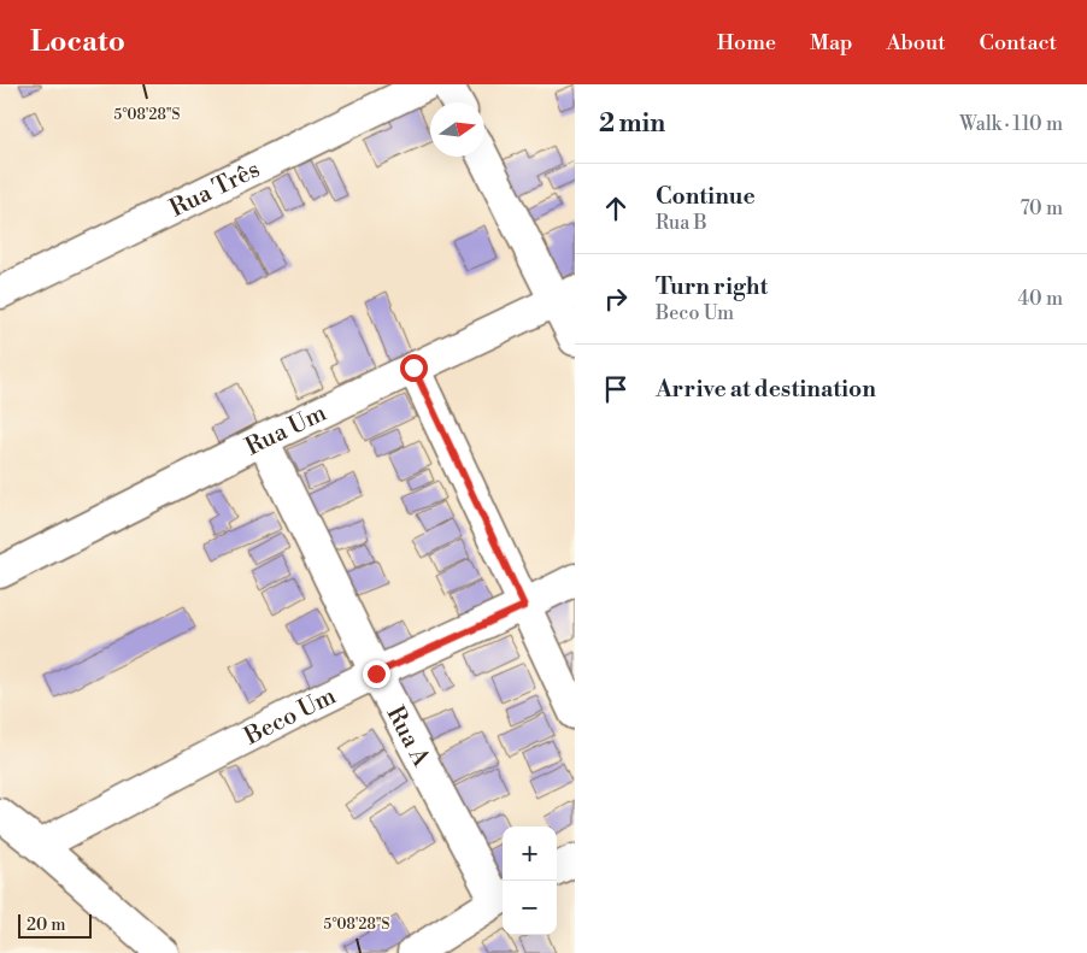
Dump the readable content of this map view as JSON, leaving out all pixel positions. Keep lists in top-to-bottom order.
{
  "streets": {
    "street": [
      "Rua Três",
      "Rua Um",
      "Beco Um",
      "Rua A"
    ]
  },
  "crossings": [
    ["Rua Um", "Rua A"],
    ["Beco Um", "Rua A"]
  ],
  "scale_bar": "20 m",
  "north": "right",
  "page": {
    "header": "Locato",
    "nav": [
      "Home",
      "Map",
      "About",
      "Contact"
    ],
    "heading": ["2 min", "Walk · 110 m"],
    "list": [
      ["Continue", "Rua B", "70 m"],
      ["Turn right", "Beco Um", "40 m"],
      "Arrive at destination"
    ],
    "map_buttons": ["+", "−"],
    "scale": "20 m"
  },
  "coordinates": ["5°08'28\"S"]
}
